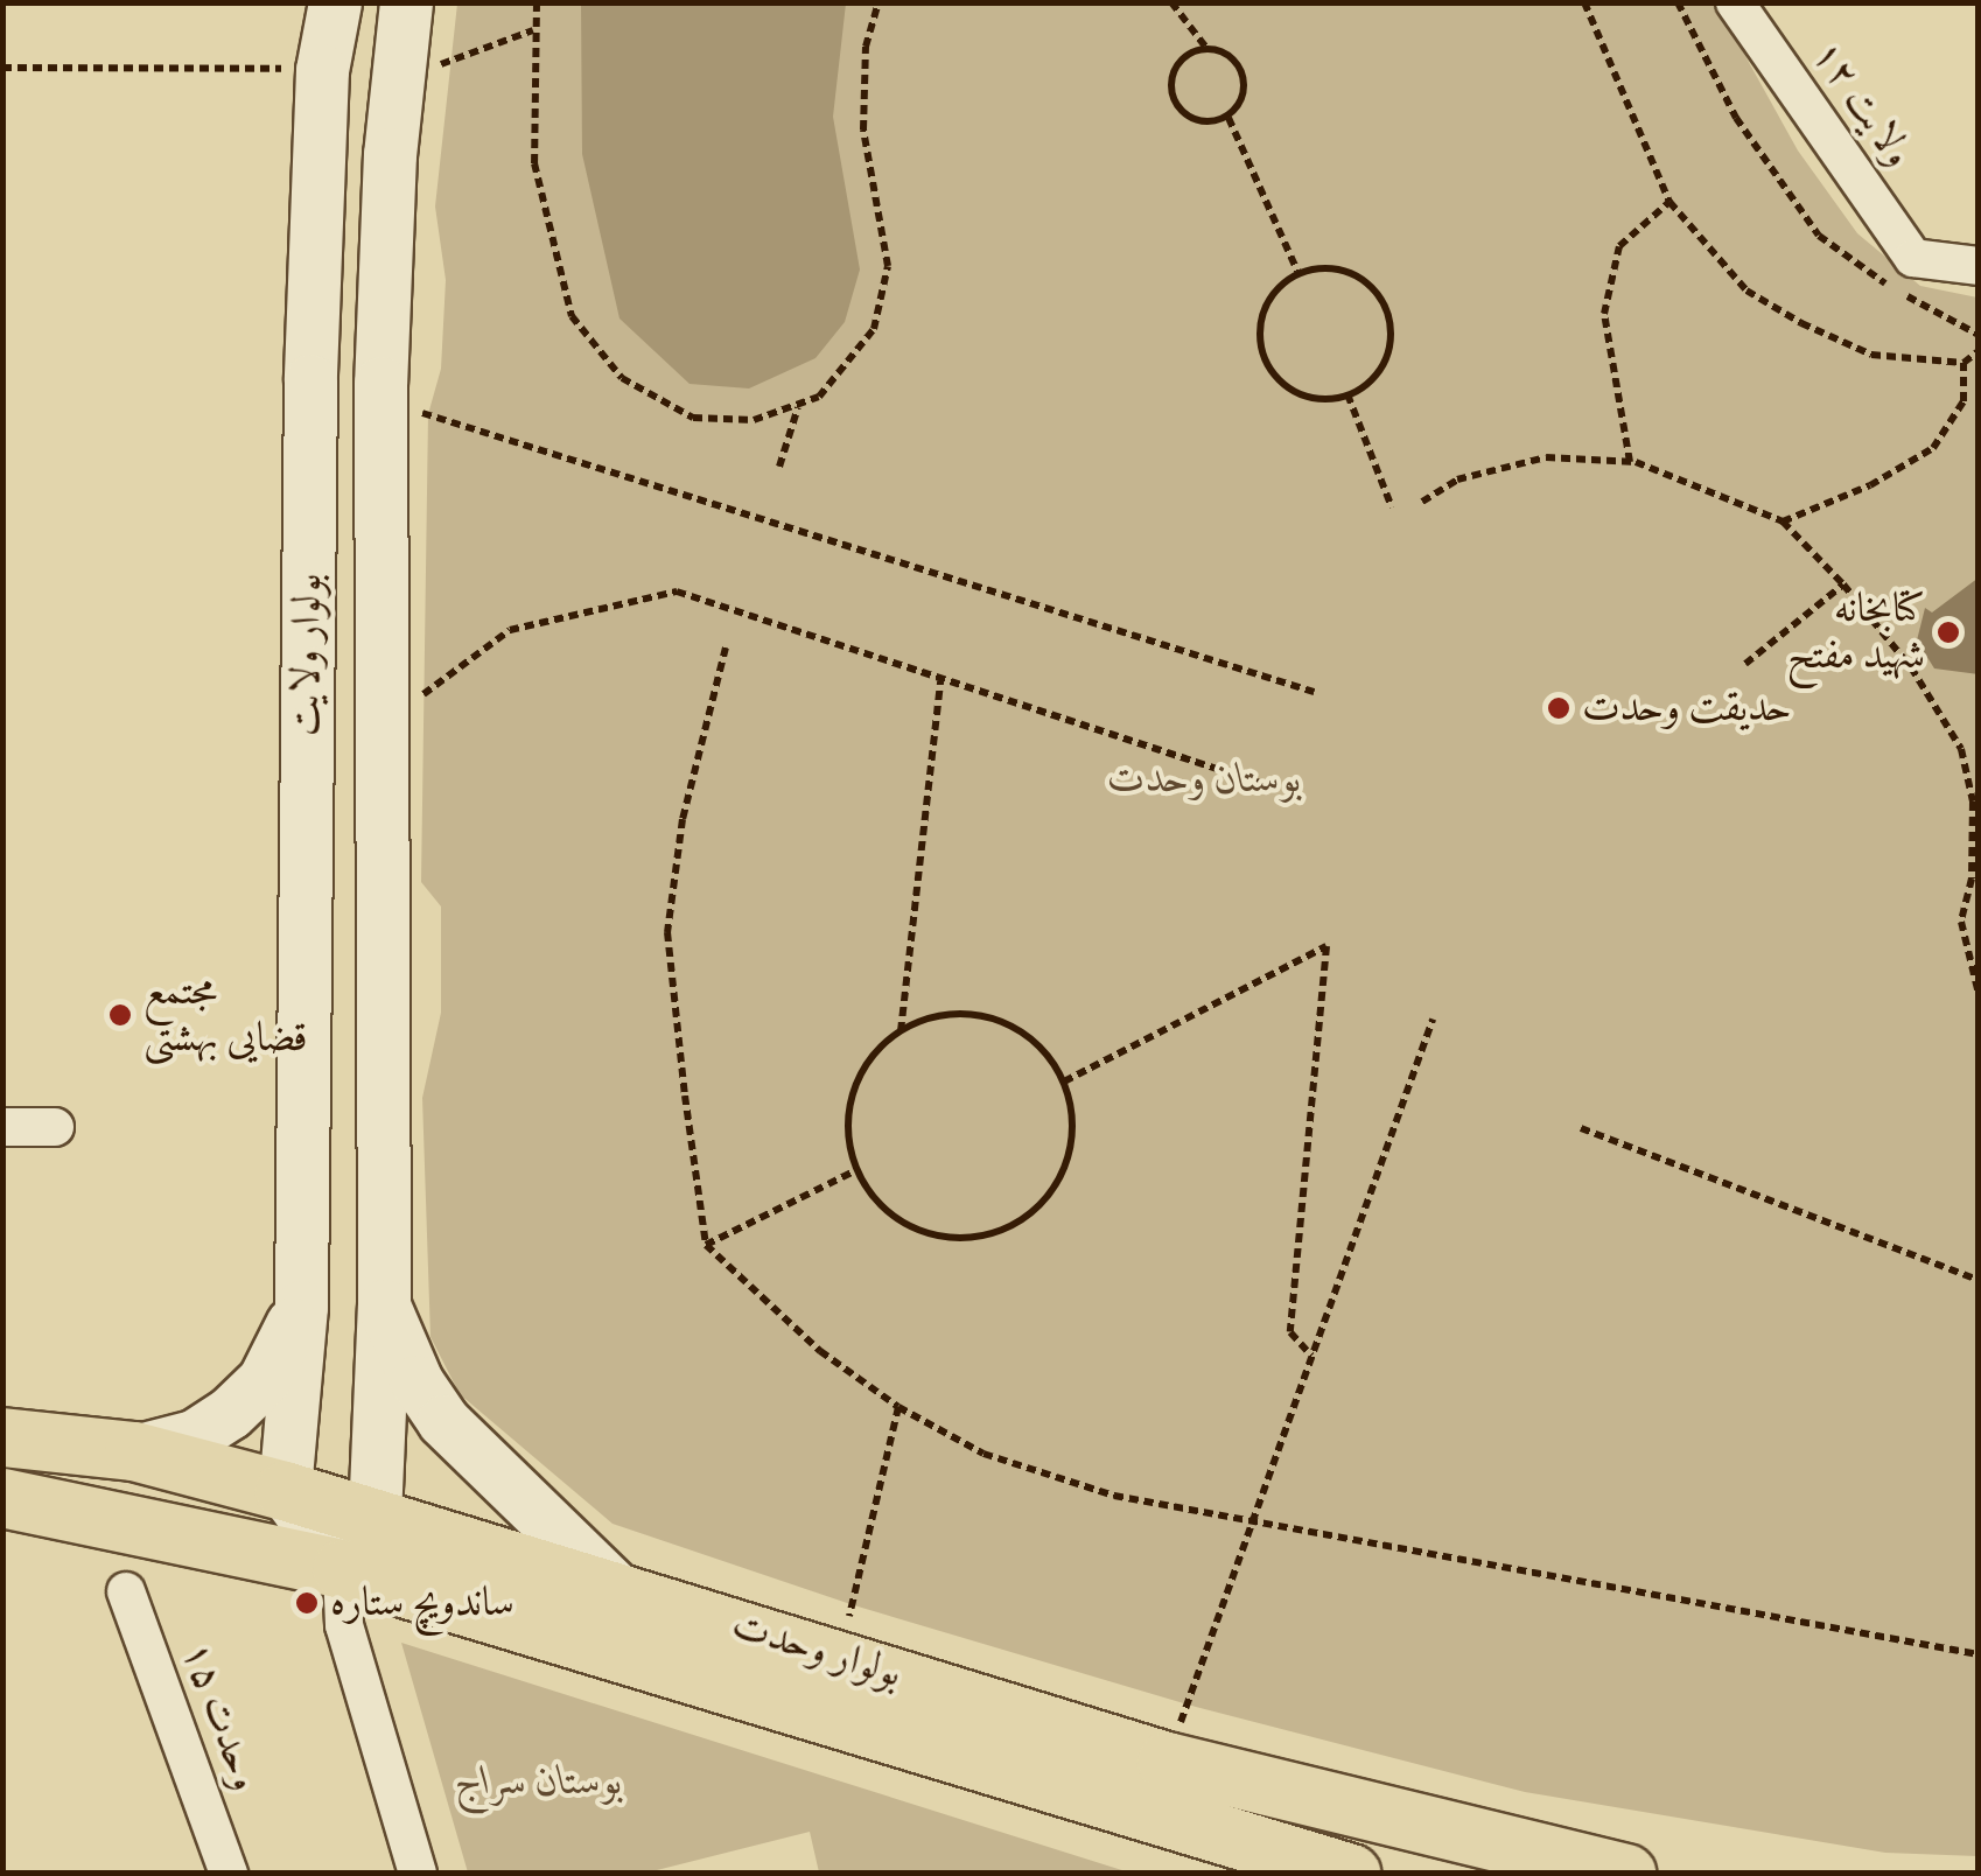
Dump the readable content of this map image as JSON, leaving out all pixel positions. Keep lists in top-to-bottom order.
{
  "streets": {
    "main road": ["بولوار ولایت", "بولوار وحدت"],
    "street": ["ولایت ۱۲", "وحدت ۱۵"]
  },
  "crossings": [
    ["بولوار ولایت", "بولوار وحدت"]
  ],
  "parks": ["بوستان وحدت", "بوستان سراج"],
  "places": [
    "کتابخانه شهید مفتح",
    "حدیقت وحدت",
    "مجتمع قضایی بهشتی",
    "ساندویچ ستاره"
  ]
}
